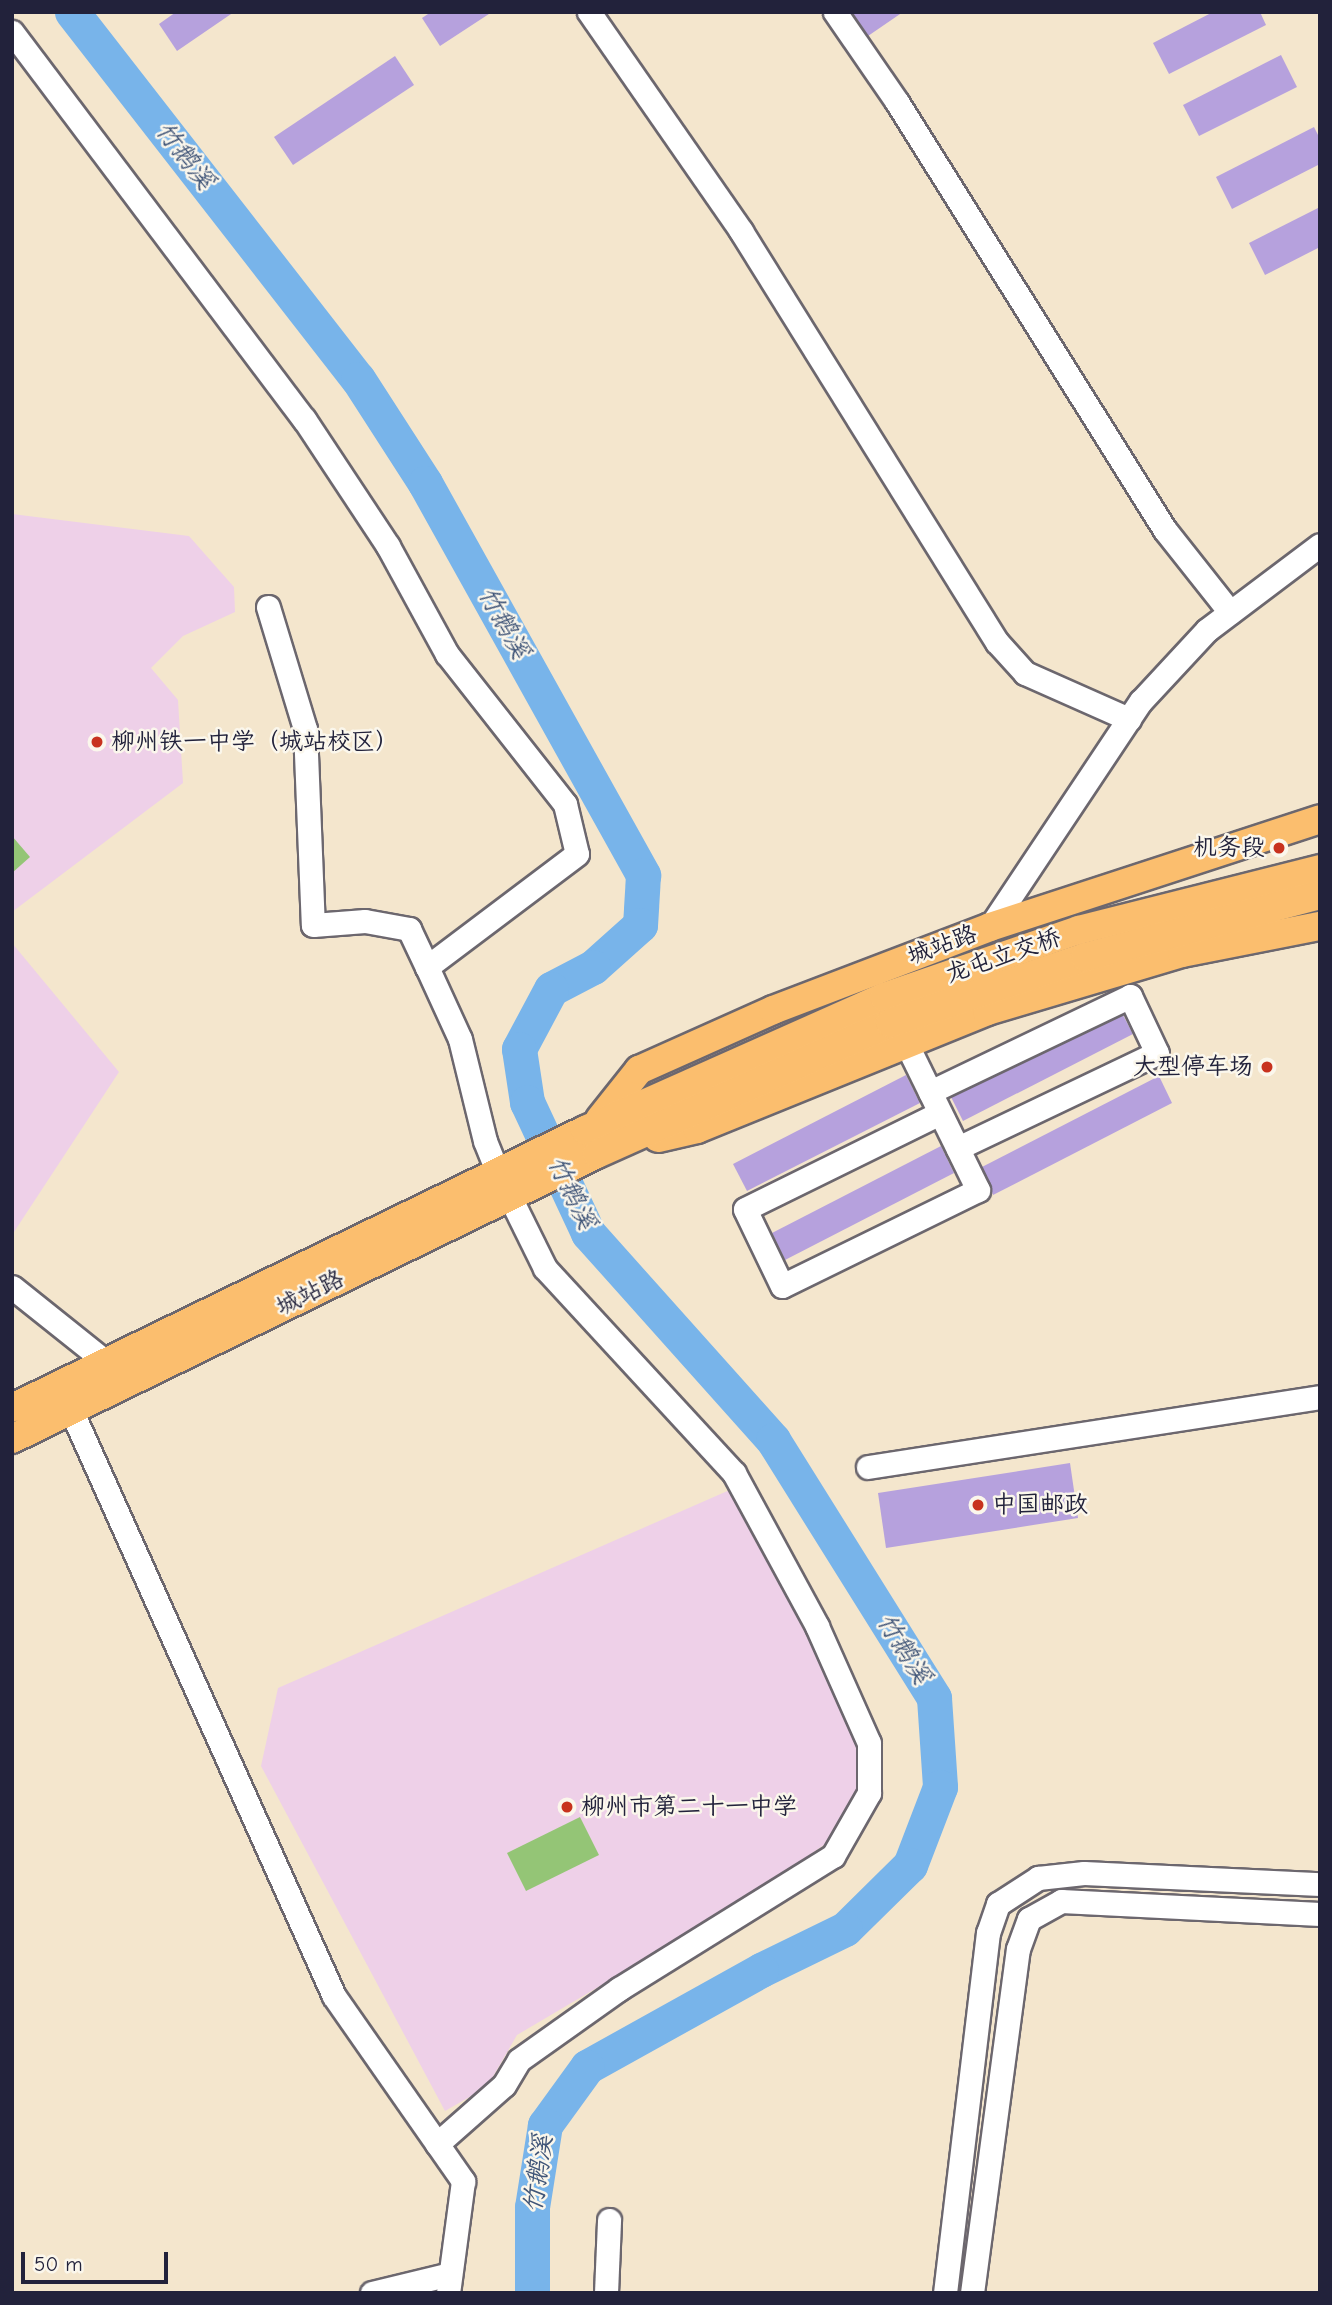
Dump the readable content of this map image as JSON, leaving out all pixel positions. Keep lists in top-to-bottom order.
{
  "streets": {
    "main road": ["城站路", "龙屯立交桥"]
  },
  "crossings": [
    ["城站路", "龙屯立交桥"]
  ],
  "water": ["竹鹅溪"],
  "places": [
    "柳州铁一中学（城站校区）",
    "机务段",
    "大型停车场",
    "中国邮政",
    "柳州市第二十一中学"
  ],
  "scale_bar": "50 m"
}
